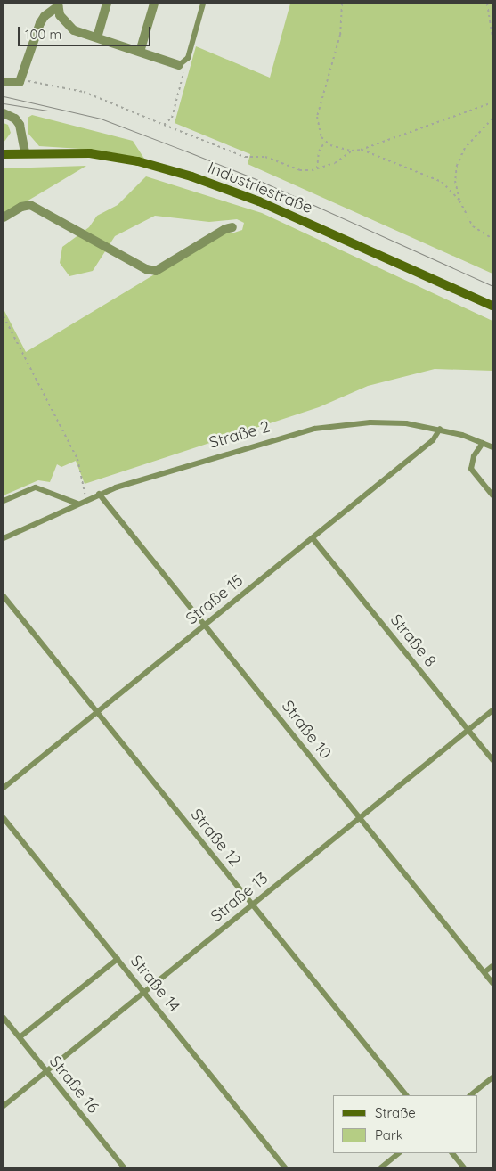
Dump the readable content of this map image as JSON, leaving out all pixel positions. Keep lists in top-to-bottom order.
{
  "streets": {
    "main road": ["Industriestraße"],
    "lane": [
      "Straße 2",
      "Straße 15",
      "Straße 8",
      "Straße 10",
      "Straße 12",
      "Straße 13",
      "Straße 14",
      "Straße 16"
    ]
  },
  "crossings": [
    ["Straße 2", "Straße 15"],
    ["Straße 2", "Straße 10"],
    ["Straße 15", "Straße 8"],
    ["Straße 15", "Straße 10"],
    ["Straße 15", "Straße 12"],
    ["Straße 8", "Straße 13"],
    ["Straße 10", "Straße 13"],
    ["Straße 12", "Straße 13"],
    ["Straße 13", "Straße 14"],
    ["Straße 13", "Straße 16"]
  ],
  "legend": ["Straße", "Park"],
  "scale_bar": "100 m"
}
